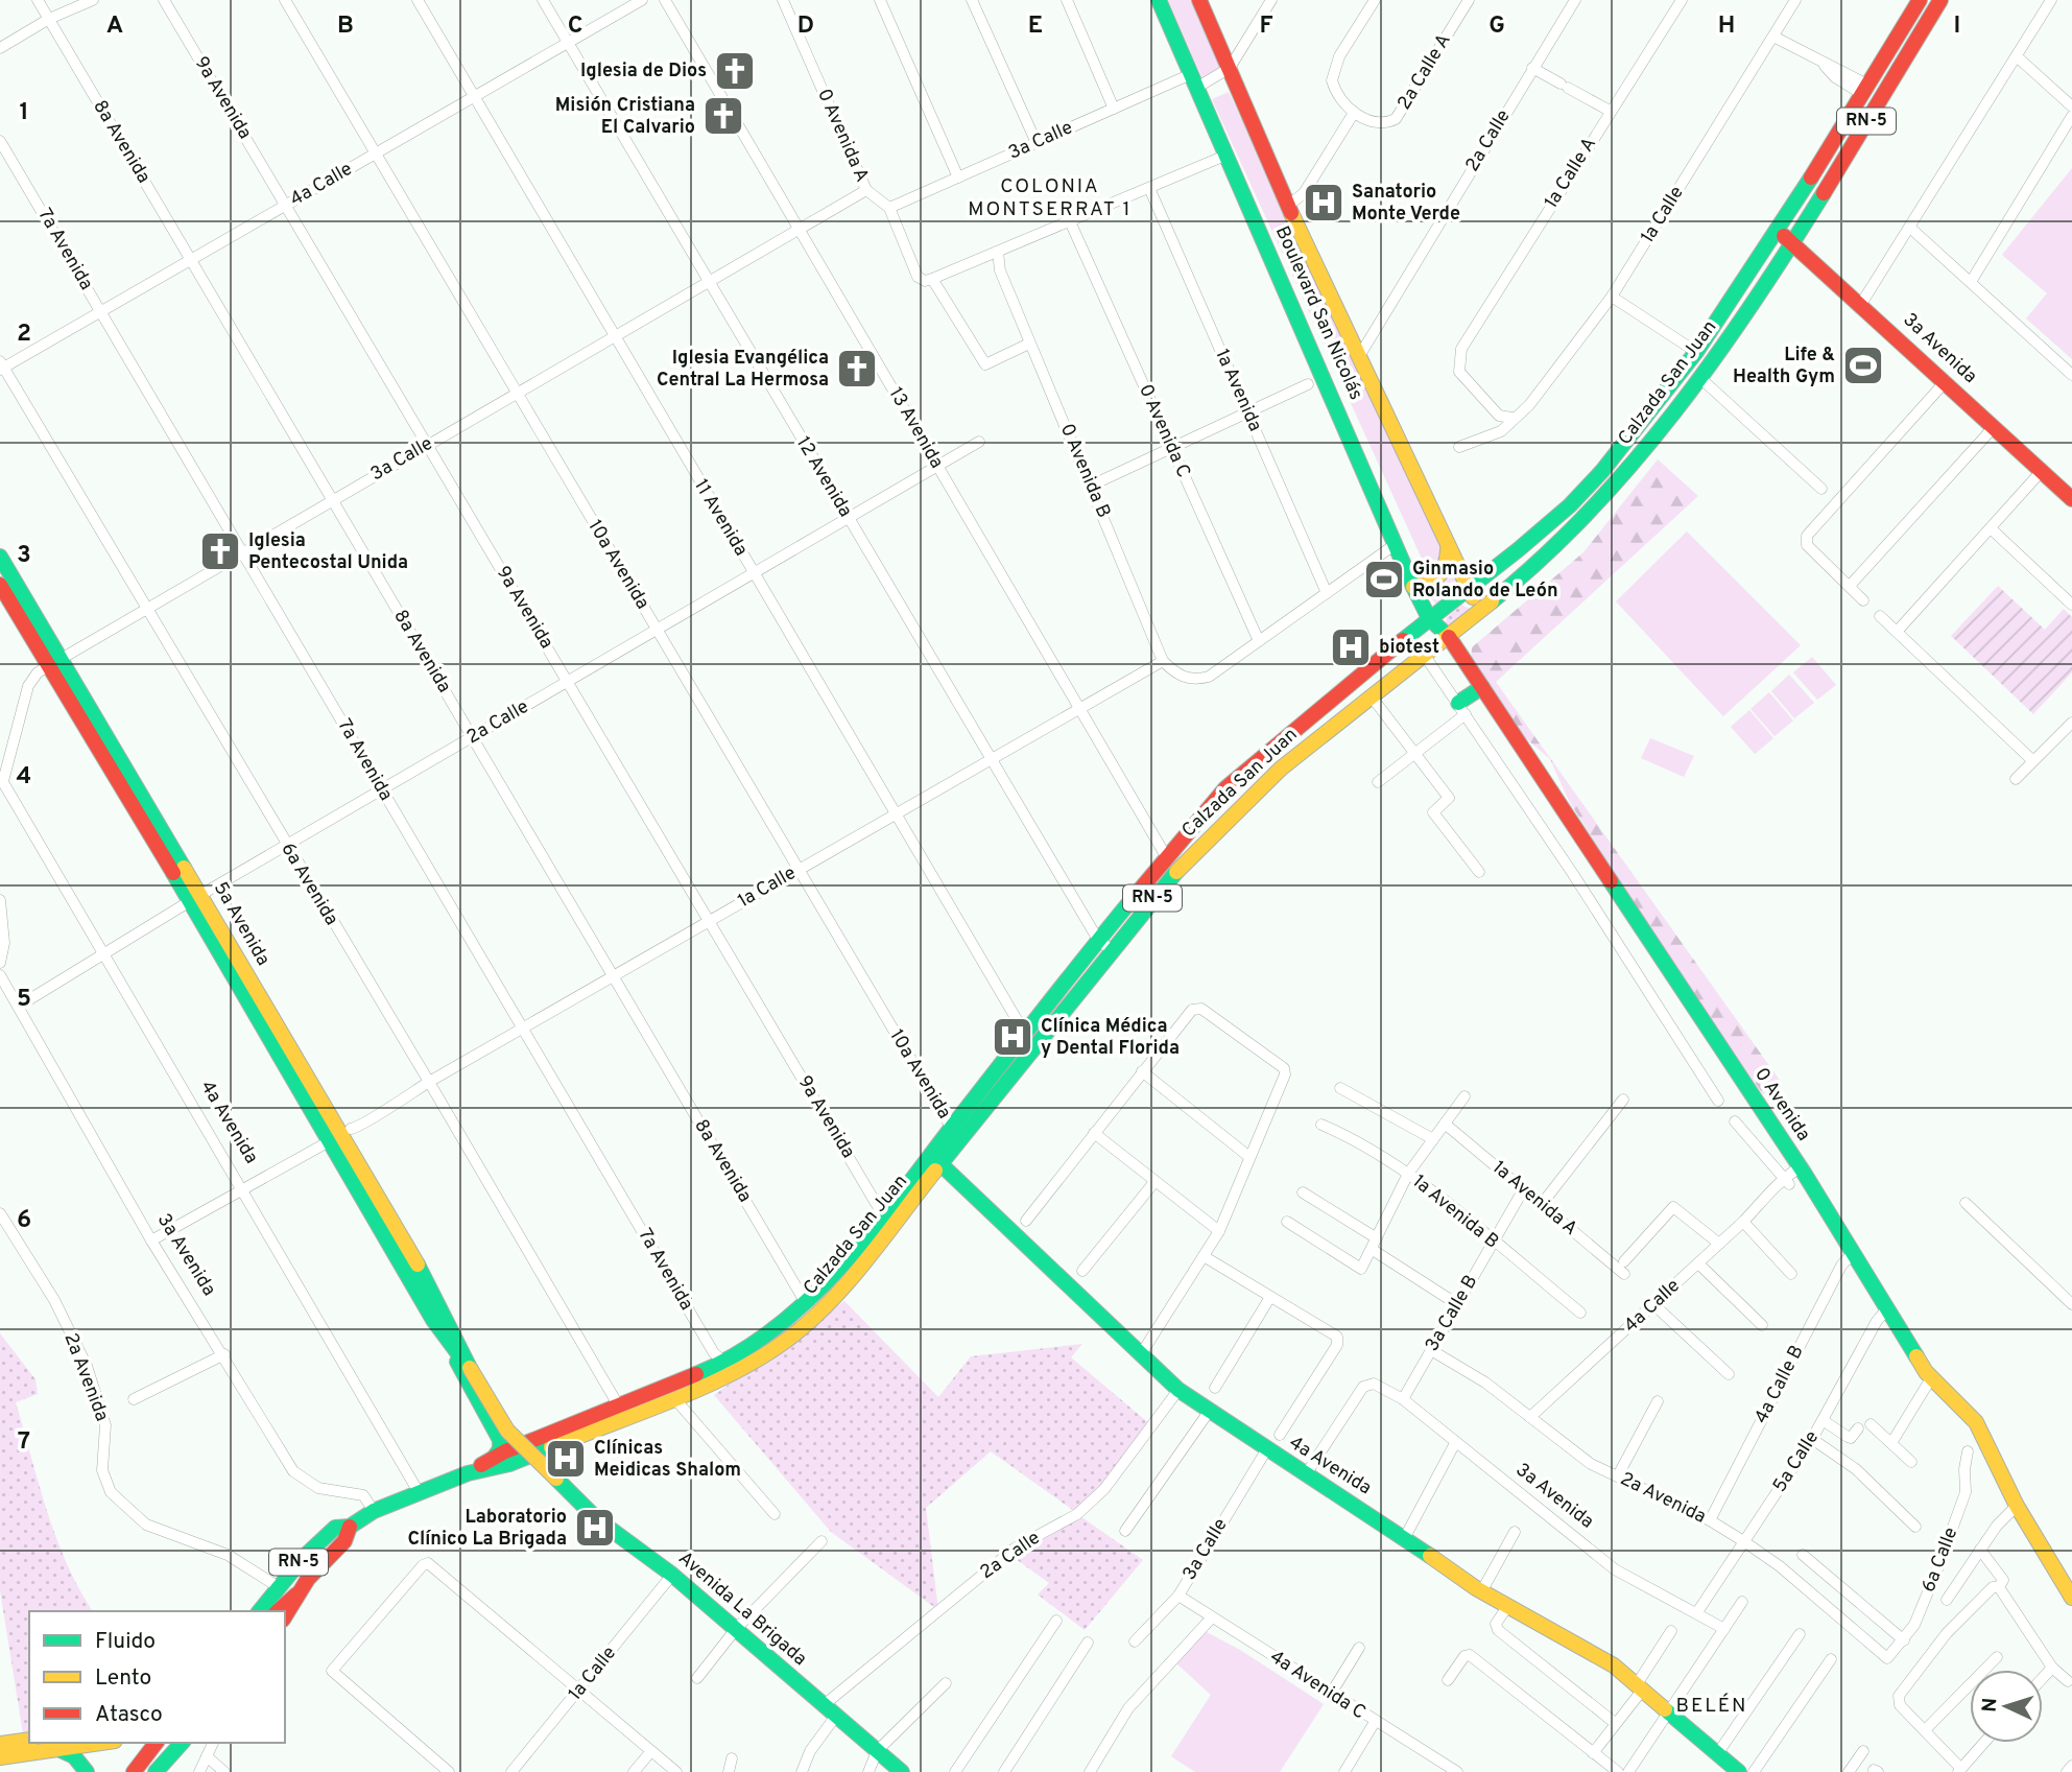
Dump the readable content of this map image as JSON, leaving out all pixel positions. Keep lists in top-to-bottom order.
{
  "streets": {
    "main road": [
      "RN-5",
      "Boulevard San Nicolás",
      "3a Avenida",
      "Calzada San Juan",
      "5a Avenida",
      "0 Avenida",
      "4a Avenida",
      "Avenida La Brigada"
    ],
    "street": [
      "2a Calle A",
      "9a Avenida",
      "0 Avenida A",
      "3a Calle",
      "2a Calle",
      "8a Avenida",
      "1a Calle A",
      "4a Calle",
      "1a Calle",
      "7a Avenida",
      "1a Avenida",
      "13 Avenida",
      "0 Avenida C",
      "0 Avenida B",
      "12 Avenida",
      "11 Avenida",
      "10a Avenida",
      "6a Avenida",
      "1a Avenida A",
      "1a Avenida B",
      "3a Calle B",
      "2a Avenida",
      "4a Calle B",
      "5a Calle",
      "6a Calle",
      "4a Avenida C"
    ]
  },
  "crossings": [
    ["9a Avenida", "3a Calle"],
    ["9a Avenida", "2a Calle"],
    ["9a Avenida", "4a Calle"],
    ["9a Avenida", "1a Calle"],
    ["9a Avenida", "Calzada San Juan"],
    ["0 Avenida A", "3a Calle"],
    ["3a Calle", "8a Avenida"],
    ["3a Calle", "7a Avenida"],
    ["3a Calle", "Boulevard San Nicolás"],
    ["3a Calle", "13 Avenida"],
    ["3a Calle", "12 Avenida"],
    ["3a Calle", "11 Avenida"],
    ["3a Calle", "10a Avenida"],
    ["3a Calle", "6a Avenida"],
    ["3a Calle", "5a Avenida"],
    ["3a Calle", "4a Avenida"],
    ["3a Calle", "4a Avenida C"],
    ["2a Calle", "8a Avenida"],
    ["2a Calle", "7a Avenida"],
    ["2a Calle", "Boulevard San Nicolás"],
    ["2a Calle", "3a Avenida"],
    ["2a Calle", "13 Avenida"],
    ["2a Calle", "12 Avenida"],
    ["2a Calle", "11 Avenida"],
    ["2a Calle", "10a Avenida"],
    ["2a Calle", "6a Avenida"],
    ["2a Calle", "5a Avenida"],
    ["2a Calle", "4a Avenida"],
    ["2a Calle", "Avenida La Brigada"],
    ["8a Avenida", "4a Calle"],
    ["8a Avenida", "1a Calle"],
    ["8a Avenida", "Calzada San Juan"],
    ["1a Calle A", "1a Calle"],
    ["4a Calle", "7a Avenida"],
    ["4a Calle", "12 Avenida"],
    ["4a Calle", "11 Avenida"],
    ["4a Calle", "10a Avenida"],
    ["4a Calle", "6a Avenida"],
    ["4a Calle", "0 Avenida"],
    ["4a Calle", "2a Avenida"],
    ["1a Calle", "7a Avenida"],
    ["1a Calle", "3a Avenida"],
    ["1a Calle", "13 Avenida"],
    ["1a Calle", "0 Avenida B"],
    ["1a Calle", "12 Avenida"],
    ["1a Calle", "11 Avenida"],
    ["1a Calle", "10a Avenida"],
    ["1a Calle", "6a Avenida"],
    ["1a Calle", "5a Avenida"],
    ["1a Calle", "4a Avenida"],
    ["1a Calle", "Avenida La Brigada"],
    ["7a Avenida", "Calzada San Juan"],
    ["Boulevard San Nicolás", "Calzada San Juan"],
    ["Boulevard San Nicolás", "0 Avenida"],
    ["3a Avenida", "Calzada San Juan"],
    ["3a Avenida", "4a Avenida"],
    ["3a Avenida", "3a Calle B"],
    ["3a Avenida", "5a Calle"],
    ["Calzada San Juan", "13 Avenida"],
    ["Calzada San Juan", "12 Avenida"],
    ["Calzada San Juan", "11 Avenida"],
    ["Calzada San Juan", "10a Avenida"],
    ["Calzada San Juan", "6a Avenida"],
    ["Calzada San Juan", "5a Avenida"],
    ["Calzada San Juan", "0 Avenida"],
    ["Calzada San Juan", "4a Avenida"],
    ["Calzada San Juan", "2a Avenida"],
    ["5a Avenida", "Avenida La Brigada"],
    ["0 Avenida", "4a Calle B"],
    ["0 Avenida", "5a Calle"],
    ["1a Avenida A", "3a Calle B"],
    ["1a Avenida B", "3a Calle B"],
    ["3a Calle B", "2a Avenida"],
    ["2a Avenida", "4a Calle B"],
    ["2a Avenida", "5a Calle"],
    ["2a Avenida", "6a Calle"]
  ],
  "districts": ["COLONIA MONTSERRAT 1", "BELÉN"],
  "places": {
    "church": [
      "Iglesia de Dios",
      "Misión Cristiana El Calvario",
      "Iglesia Evangélica Central La Hermosa",
      "Iglesia Pentecostal Unida"
    ],
    "hospital": [
      "Sanatorio Monte Verde",
      "biotest",
      "Clínica Médica y Dental Florida",
      "Clínicas Meidicas Shalom",
      "Laboratorio Clínico La Brigada"
    ],
    "sports": ["Life & Health Gym", "Ginmasio Rolando de León"]
  },
  "legend": ["Fluido", "Lento", "Atasco"],
  "north": "left",
  "grid": {
    "columns": [
      "A",
      "B",
      "C",
      "D",
      "E",
      "F",
      "G",
      "H",
      "I"
    ],
    "rows": [
      "1",
      "2",
      "3",
      "4",
      "5",
      "6",
      "7"
    ]
  }
}
